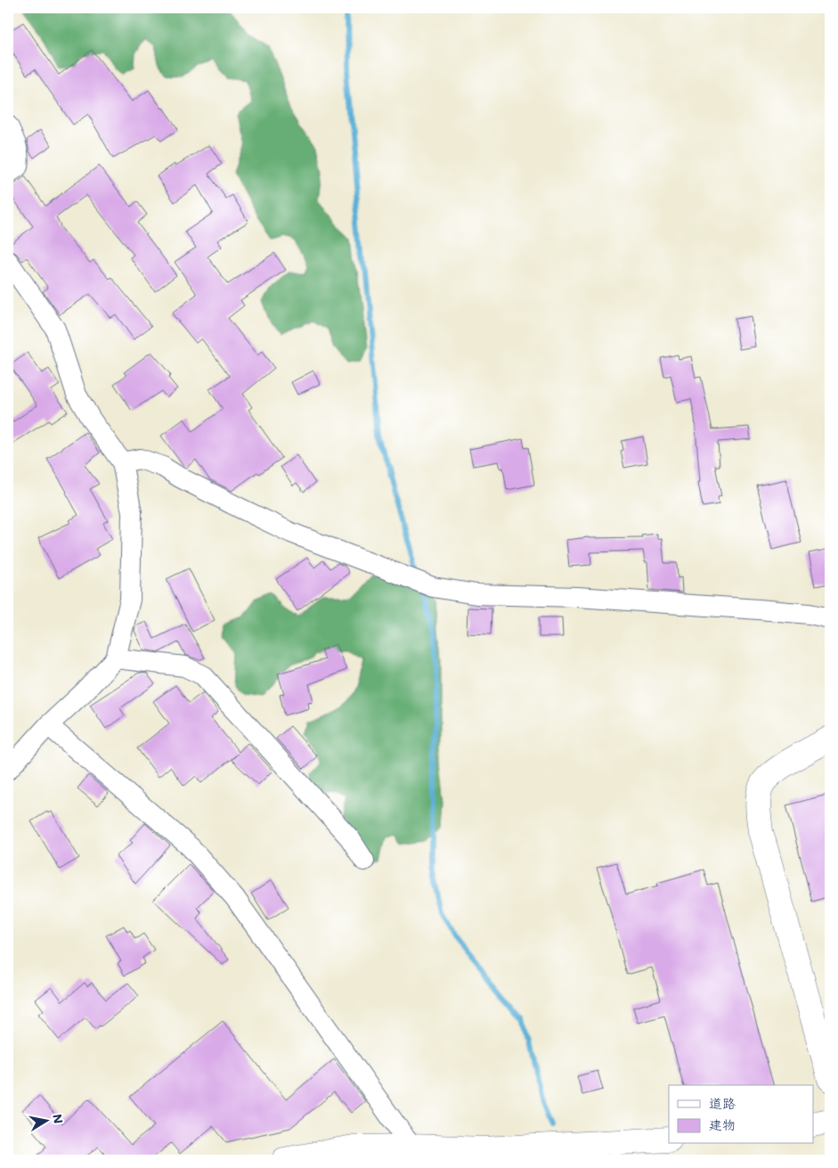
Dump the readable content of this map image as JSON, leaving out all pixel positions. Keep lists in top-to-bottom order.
{
  "legend": ["道路", "建物"],
  "north": "right"
}
